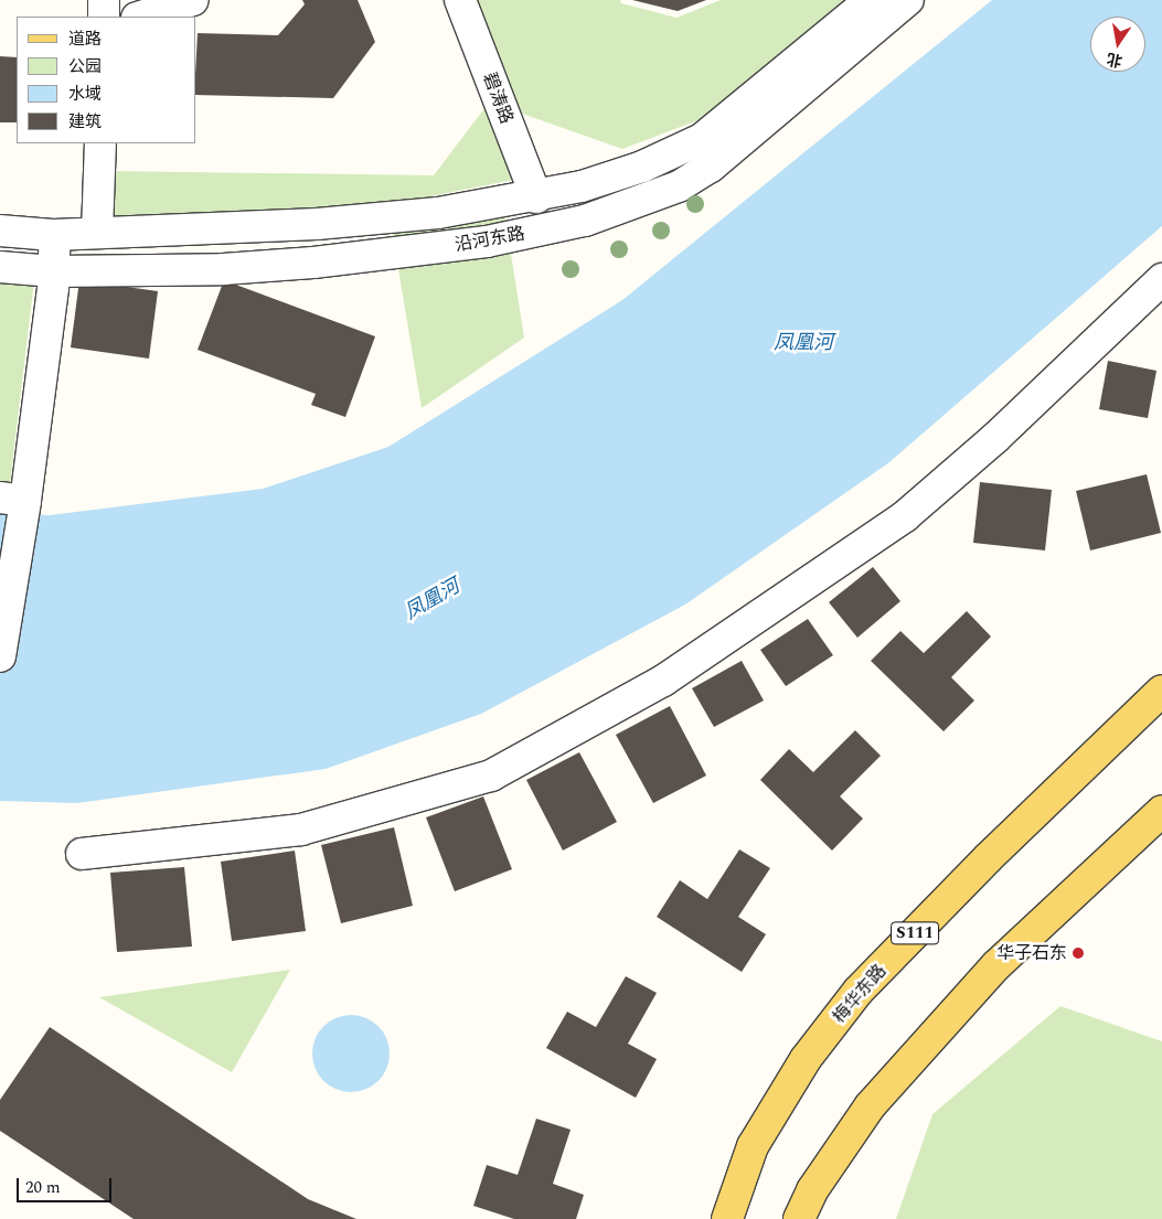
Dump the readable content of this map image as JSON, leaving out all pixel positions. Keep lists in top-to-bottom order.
{
  "streets": {
    "main road": ["S111", "梅华东路"],
    "street": ["碧涛路", "沿河东路"]
  },
  "crossings": [
    ["碧涛路", "沿河东路"]
  ],
  "water": ["凤凰河"],
  "places": ["华子石东"],
  "legend": [
    "道路",
    "公园",
    "水域",
    "建筑"
  ],
  "scale_bar": "20 m",
  "north": "bottom"
}
